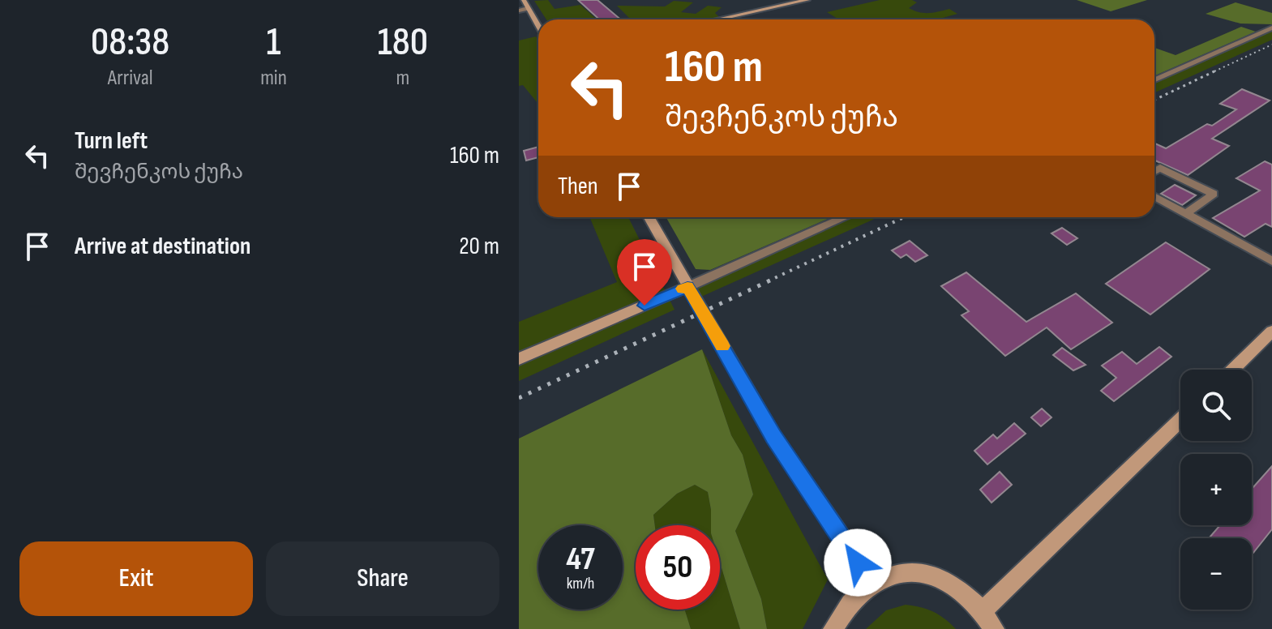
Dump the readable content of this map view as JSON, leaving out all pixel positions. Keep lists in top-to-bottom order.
{
  "page": {
    "eta": [
      "08:38",
      "Arrival",
      "1",
      "min",
      "180",
      "m"
    ],
    "turn": ["160 m", "შევჩენკოს ქუჩა"],
    "list": [
      {
        "name": "Turn left",
        "note": "შევჩენკოს ქუჩა",
        "value": "160 m"
      },
      {
        "name": "Arrive at destination",
        "value": "20 m"
      }
    ],
    "then": "Then",
    "map_buttons": ["+", "−"],
    "speed": "47 km/h",
    "limit": "50",
    "buttons": ["Exit", "Share"]
  }
}
